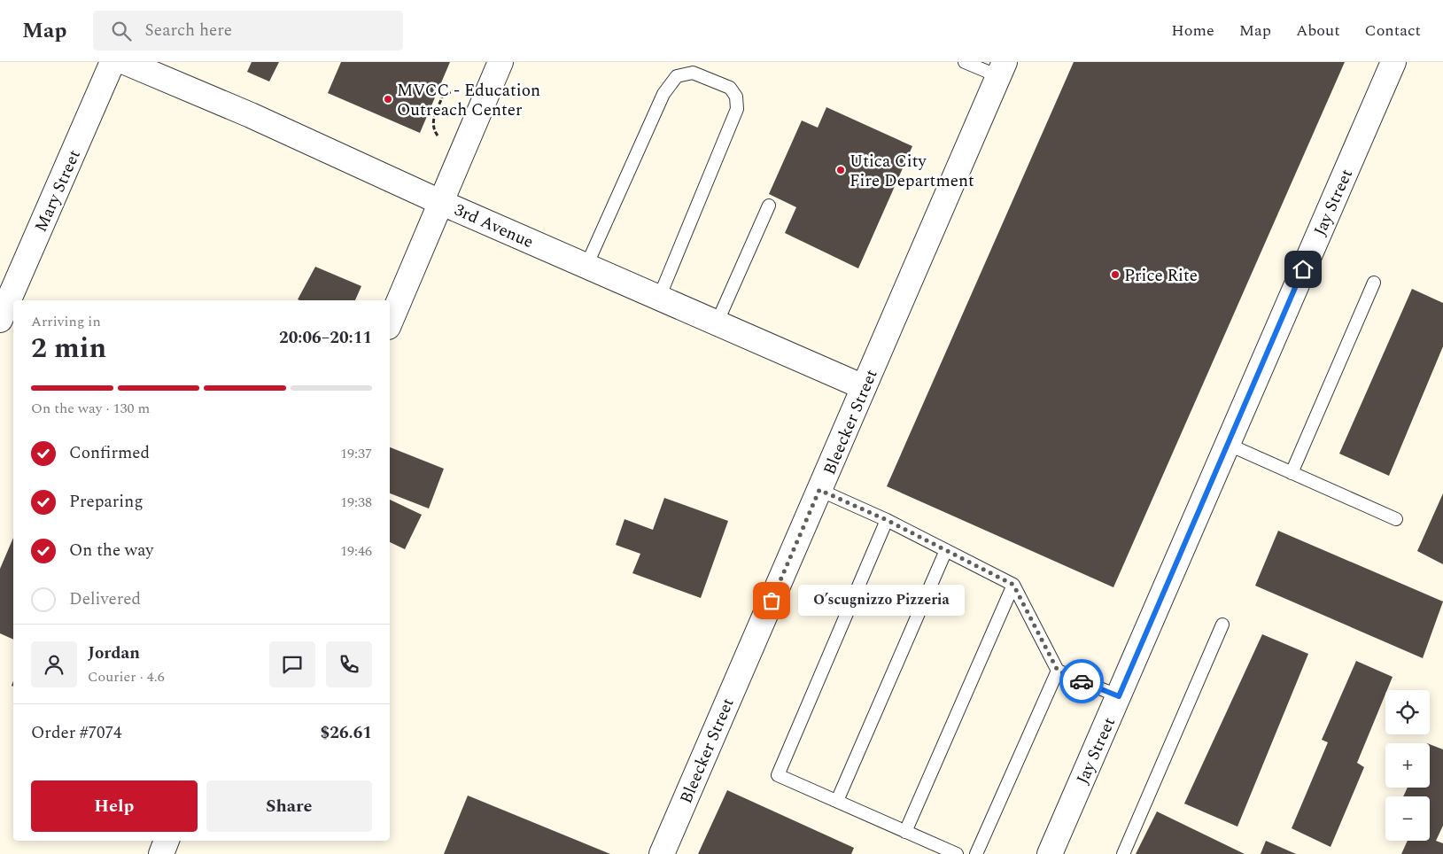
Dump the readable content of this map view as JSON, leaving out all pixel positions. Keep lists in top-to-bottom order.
{
  "streets": {
    "street": [
      "Mary Street",
      "Jay Street",
      "3rd Avenue",
      "Bleecker Street"
    ]
  },
  "crossings": [
    ["3rd Avenue", "Bleecker Street"]
  ],
  "places": [
    "MVCC - Education Outreach Center",
    "Utica City Fire Department",
    "Price Rite",
    "O’scugnizzo Pizzeria"
  ],
  "page": {
    "header": "Map",
    "search": "Search here",
    "nav": [
      "Home",
      "Map",
      "About",
      "Contact"
    ],
    "heading": ["2 min", "Arriving in", "20:06–20:11"],
    "panel": [
      "Jordan",
      "Courier · 4.6",
      "Order #7074",
      "$26.61"
    ],
    "bar": "On the way · 130 m",
    "list": [
      ["Confirmed", "19:37"],
      ["Preparing", "19:38"],
      ["On the way", "19:46"],
      "Delivered"
    ],
    "bubble": "O’scugnizzo Pizzeria",
    "map_buttons": ["+", "−"],
    "buttons": ["Help", "Share"]
  }
}
